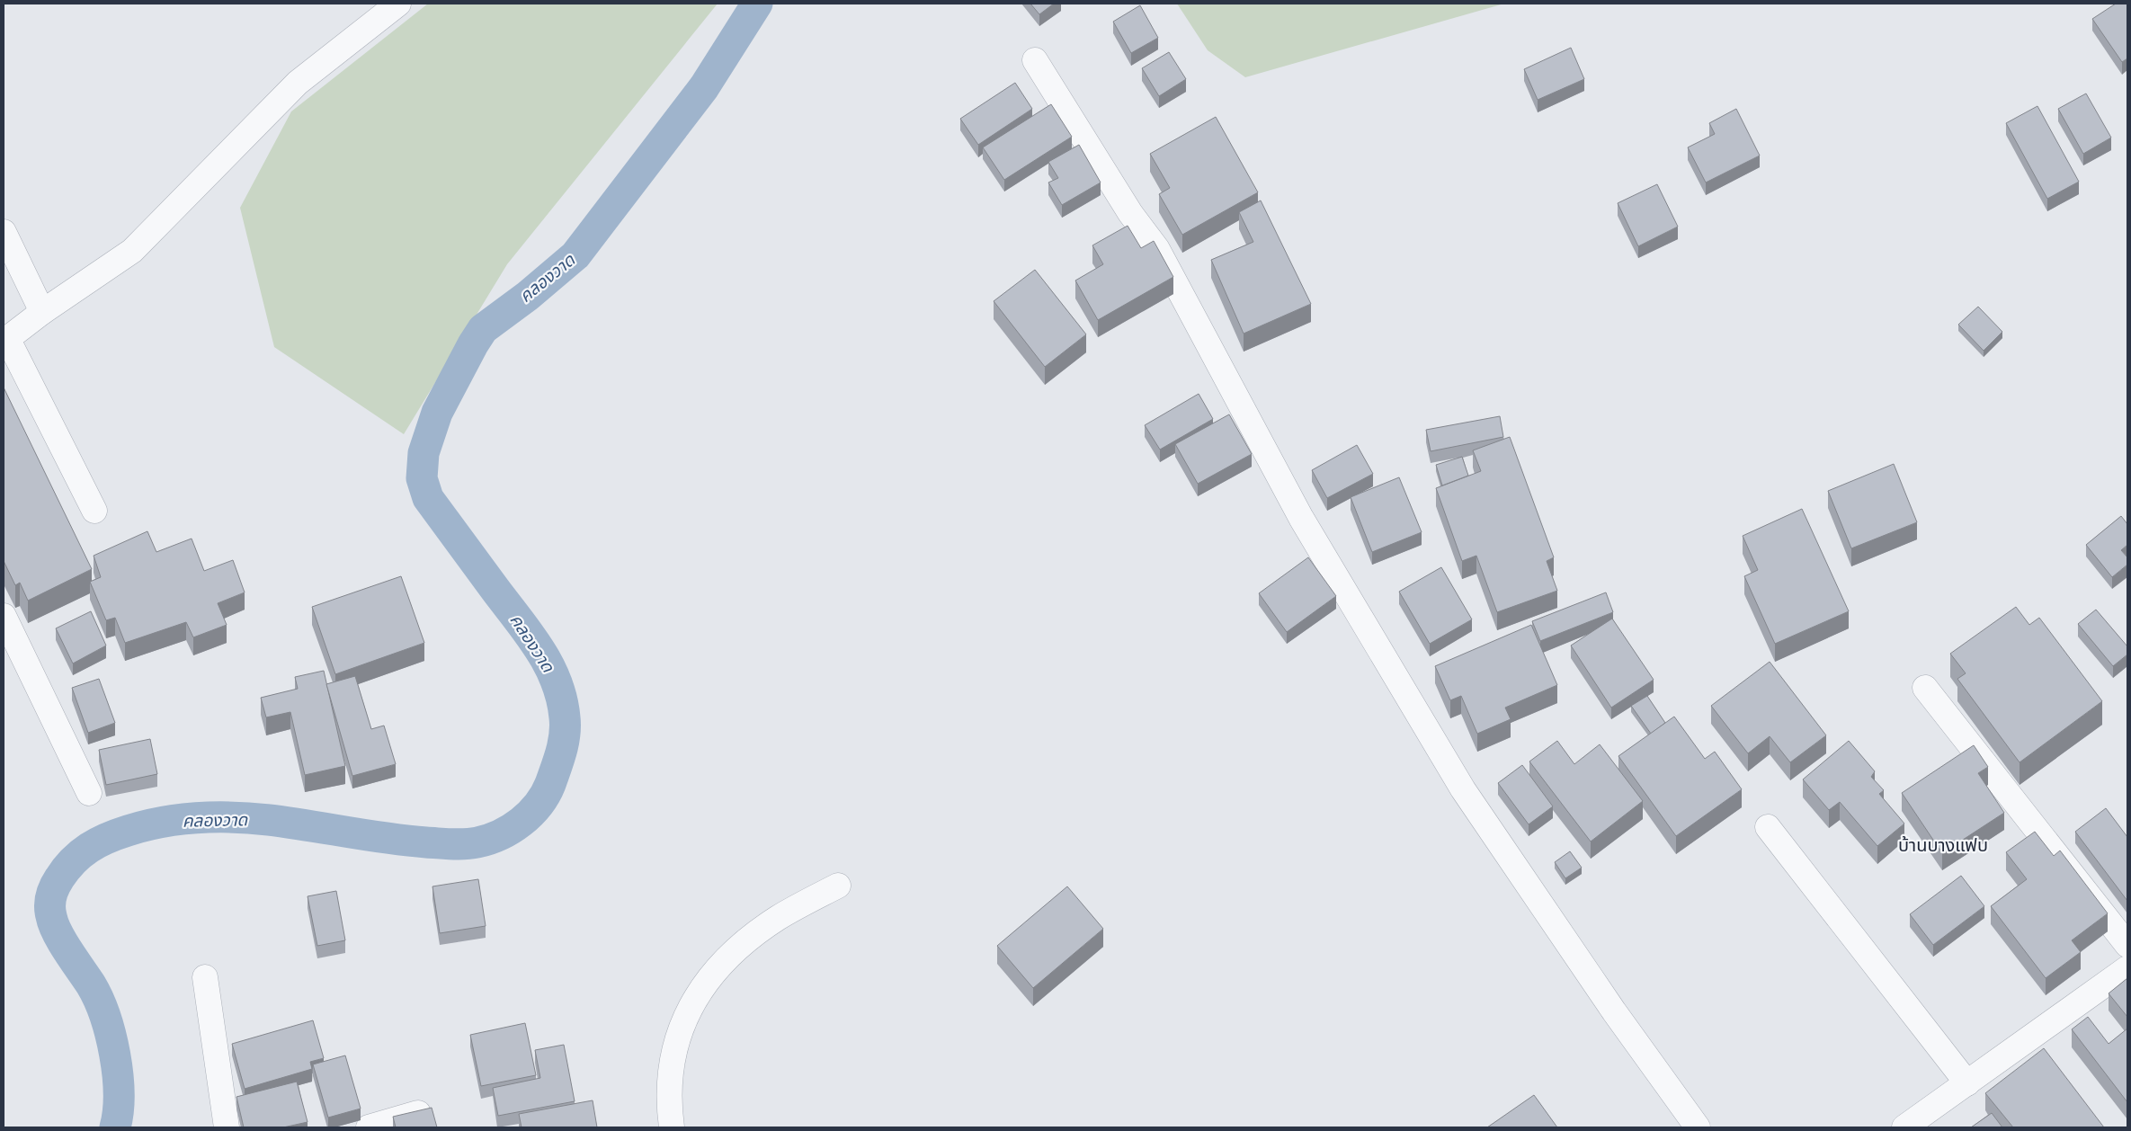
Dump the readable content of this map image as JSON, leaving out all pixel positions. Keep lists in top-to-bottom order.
{
  "districts": ["บ้านบางแฟบ"],
  "water": ["คลองวาด"]
}
